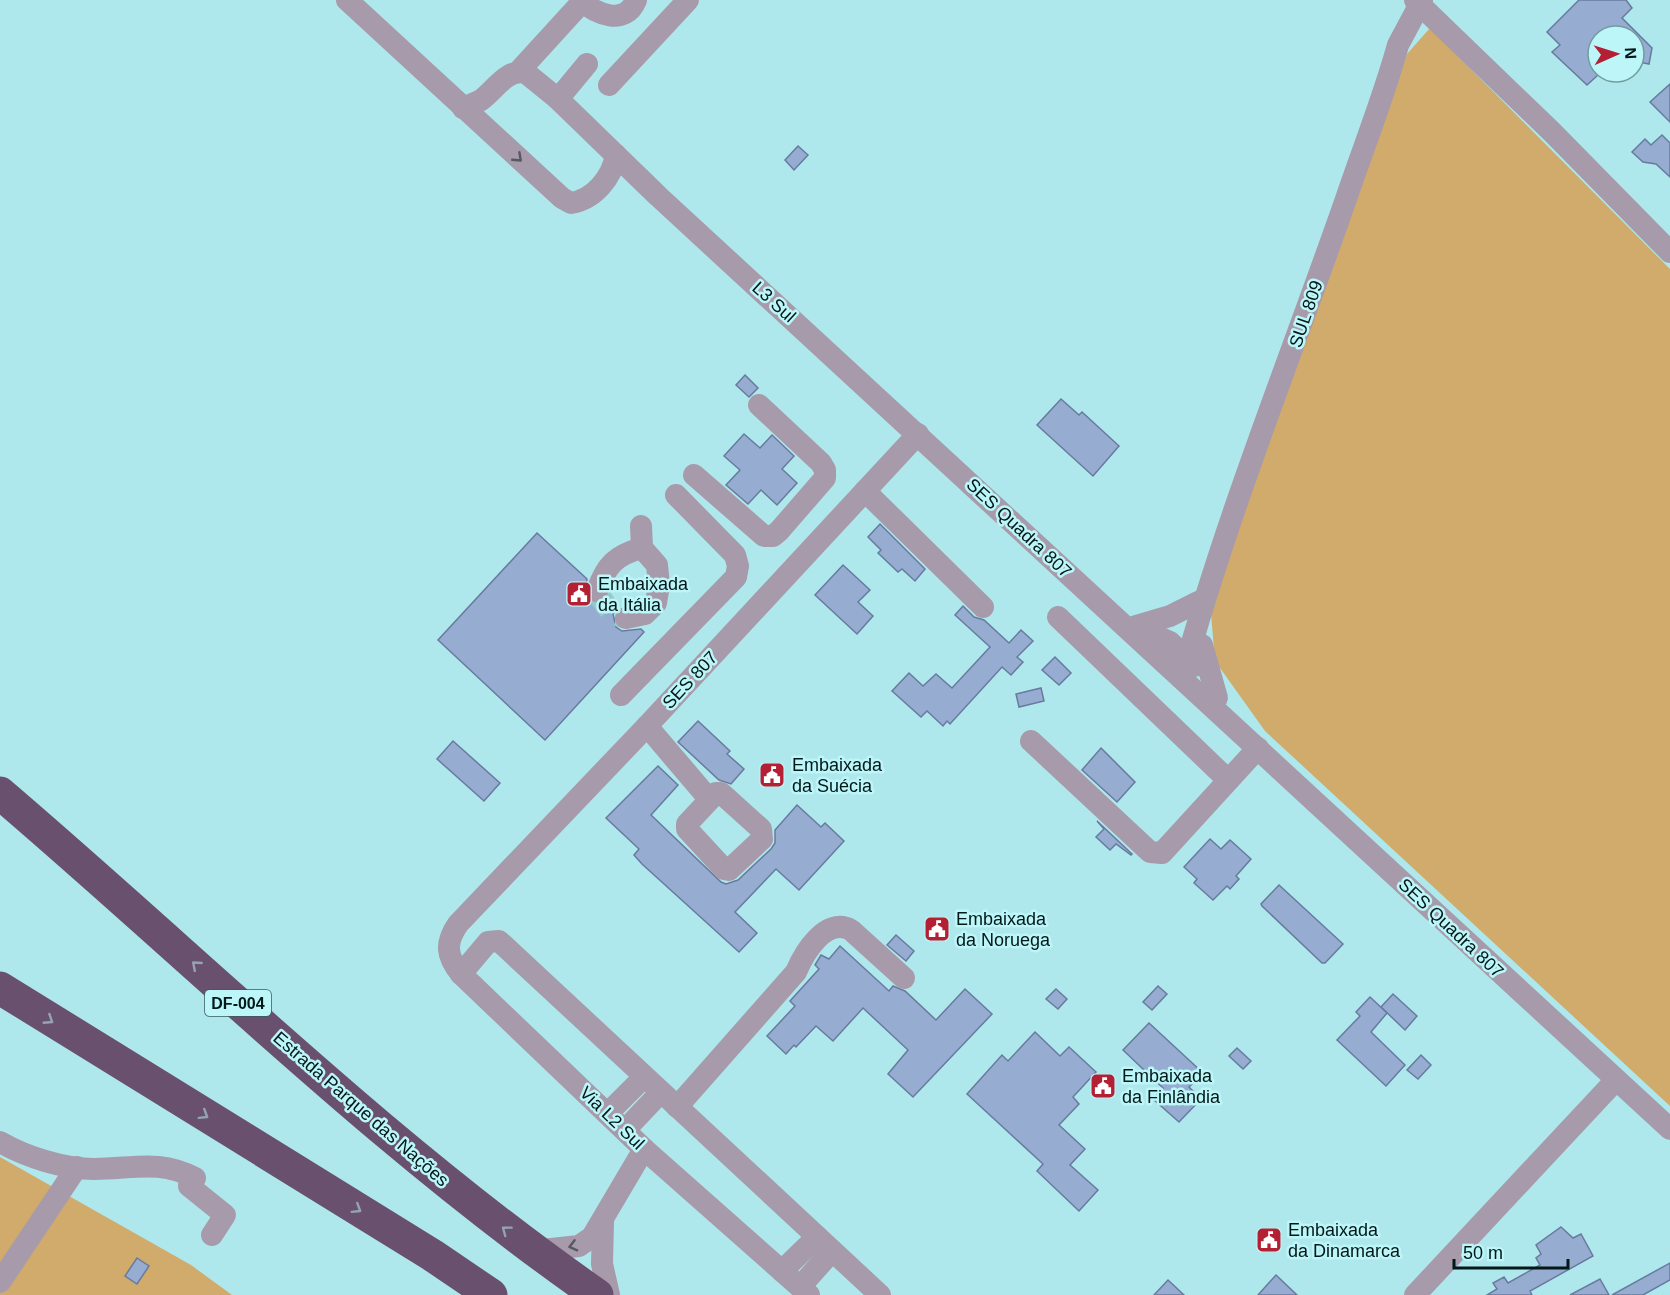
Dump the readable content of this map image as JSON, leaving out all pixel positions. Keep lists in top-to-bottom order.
{
  "streets": {
    "highway": ["DF-004", "Estrada Parque das Nações"],
    "street": [
      "L3 Sul",
      "SUL 809",
      "SES Quadra 807",
      "SES 807",
      "Via L2 Sul"
    ]
  },
  "crossings": [
    ["L3 Sul", "SES Quadra 807"],
    ["L3 Sul", "SES 807"],
    ["SUL 809", "SES Quadra 807"],
    ["SES Quadra 807", "SES 807"],
    ["SES 807", "Via L2 Sul"]
  ],
  "places": {
    "public building": [
      "Embaixada da Itália",
      "Embaixada da Suécia",
      "Embaixada da Noruega",
      "Embaixada da Finlândia",
      "Embaixada da Dinamarca"
    ]
  },
  "scale_bar": "50 m",
  "north": "right"
}
